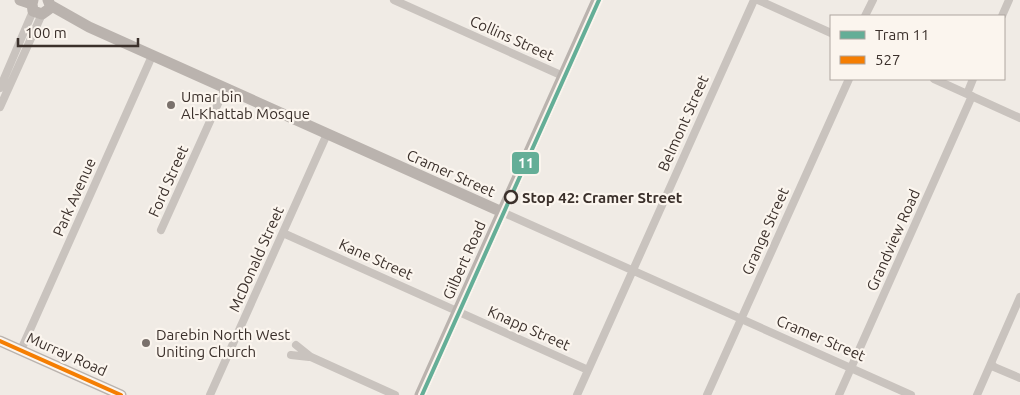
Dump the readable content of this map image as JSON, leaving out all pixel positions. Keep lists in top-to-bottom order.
{
  "streets": {
    "street": [
      "Collins Street",
      "Belmont Street",
      "Cramer Street",
      "Ford Street",
      "Park Avenue",
      "Grange Street",
      "Grandview Road",
      "McDonald Street",
      "Kane Street",
      "Gilbert Road",
      "Knapp Street",
      "Murray Road"
    ]
  },
  "crossings": [
    ["Collins Street", "Gilbert Road"],
    ["Belmont Street", "Cramer Street"],
    ["Belmont Street", "Knapp Street"],
    ["Cramer Street", "Ford Street"],
    ["Cramer Street", "Park Avenue"],
    ["Cramer Street", "Grange Street"],
    ["Cramer Street", "Grandview Road"],
    ["Cramer Street", "McDonald Street"],
    ["Cramer Street", "Gilbert Road"],
    ["Park Avenue", "Murray Road"],
    ["McDonald Street", "Kane Street"],
    ["Kane Street", "Gilbert Road"],
    ["Kane Street", "Knapp Street"],
    ["Gilbert Road", "Knapp Street"]
  ],
  "places": ["Umar bin Al-Khattab Mosque", "Stop 42: Cramer Street", "Darebin North West Uniting Church"],
  "lines": ["tram line 11", "transit line 527"],
  "legend": ["Tram 11", "527"],
  "scale_bar": "100 m"
}
